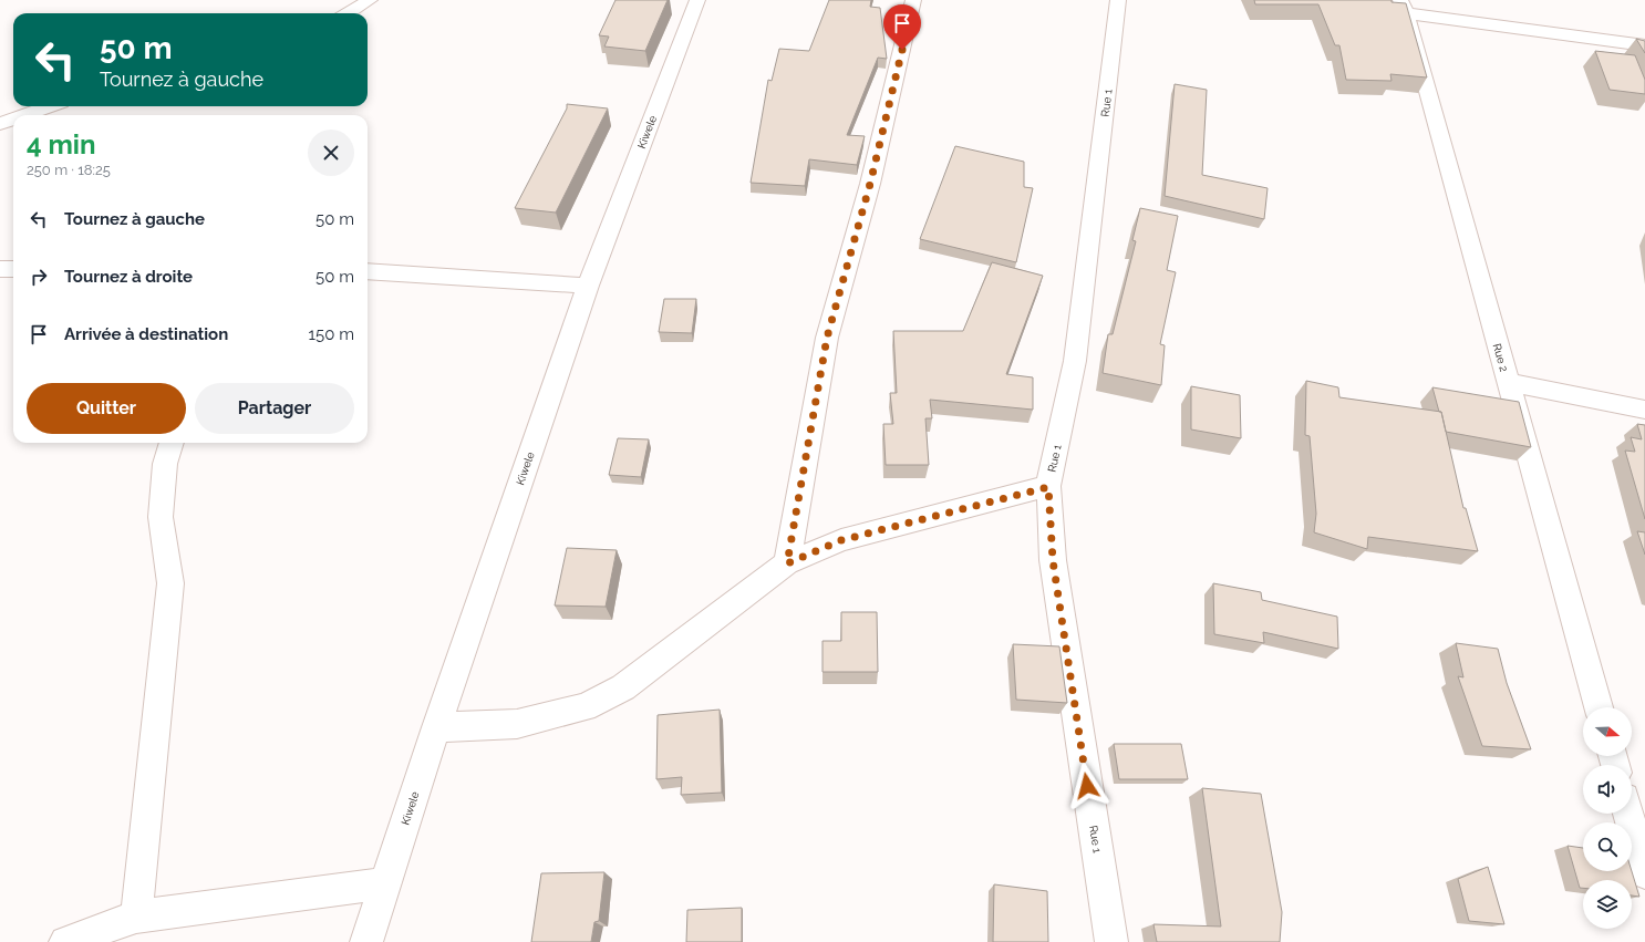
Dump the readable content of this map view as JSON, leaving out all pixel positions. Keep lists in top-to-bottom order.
{
  "streets": {
    "street": ["Rue 1", "Kiwele", "Rue 2"]
  },
  "north": "right",
  "page": {
    "turn": ["50 m", "Tournez à gauche"],
    "heading": ["4 min", "250 m · 18:25"],
    "list": [
      {
        "name": "Tournez à gauche",
        "value": "50 m"
      },
      {
        "name": "Tournez à droite",
        "value": "50 m"
      },
      {
        "name": "Arrivée à destination",
        "value": "150 m"
      }
    ],
    "buttons": ["Quitter", "Partager"]
  }
}
